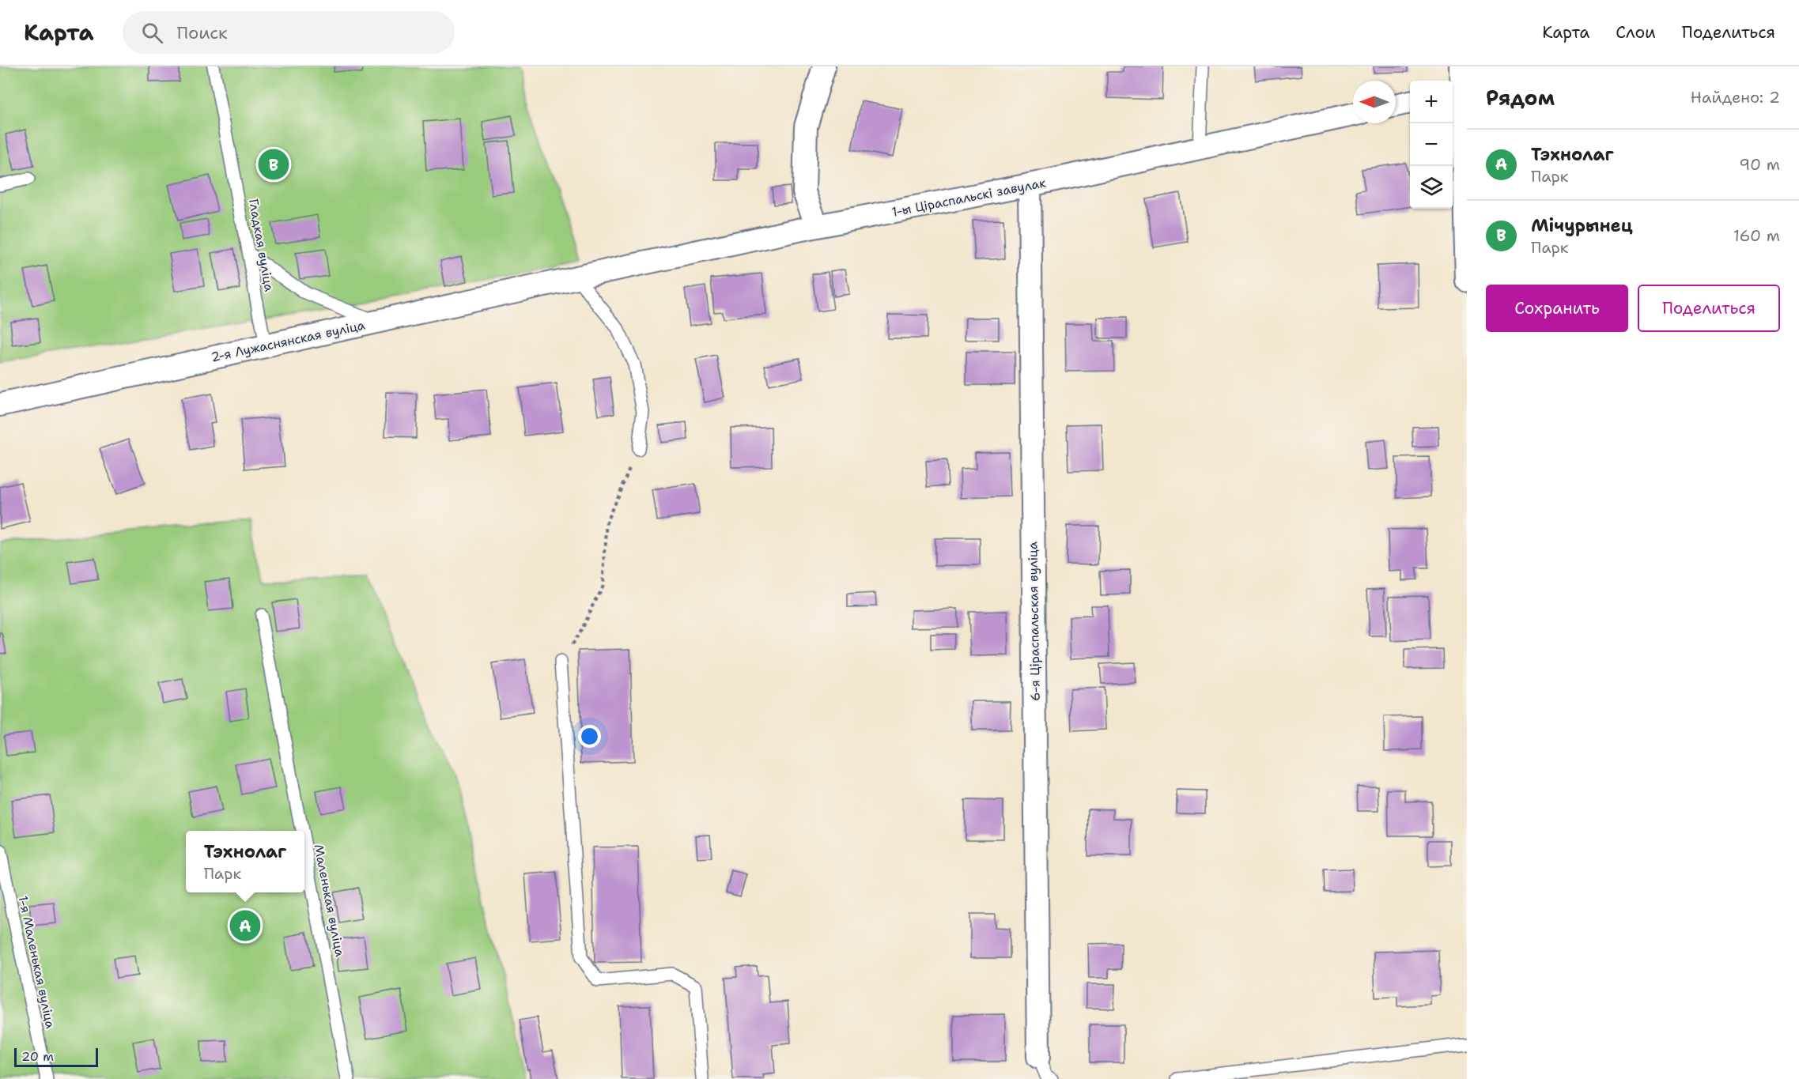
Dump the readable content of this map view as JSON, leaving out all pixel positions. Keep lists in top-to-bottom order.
{
  "streets": {
    "street": ["1-ы Ціраспальскі завулак", "2-я Лужаснянская вуліца", "6-я Ціраспальская вуліца"],
    "lane": ["Гладкая вуліца", "Маленькая вуліца", "1-я Маленькая вуліца"]
  },
  "crossings": [
    ["1-ы Ціраспальскі завулак", "2-я Лужаснянская вуліца"],
    ["1-ы Ціраспальскі завулак", "6-я Ціраспальская вуліца"],
    ["Гладкая вуліца", "2-я Лужаснянская вуліца"]
  ],
  "scale_bar": "20 m",
  "north": "left",
  "page": {
    "header": "Карта",
    "search": "Поиск",
    "nav": ["Карта", "Слои", "Поделиться"],
    "heading": ["Рядом", "Найдено: 2"],
    "map_buttons": ["+", "−"],
    "list": [
      {
        "mark": "A",
        "name": "Тэхнолаг",
        "note": "Парк",
        "value": "90 m"
      },
      {
        "mark": "B",
        "name": "Мічурынец",
        "note": "Парк",
        "value": "160 m"
      }
    ],
    "pins": ["B", "A"],
    "buttons": ["Сохранить", "Поделиться"],
    "popup": ["Тэхнолаг", "Парк"],
    "scale": "20 m"
  }
}
